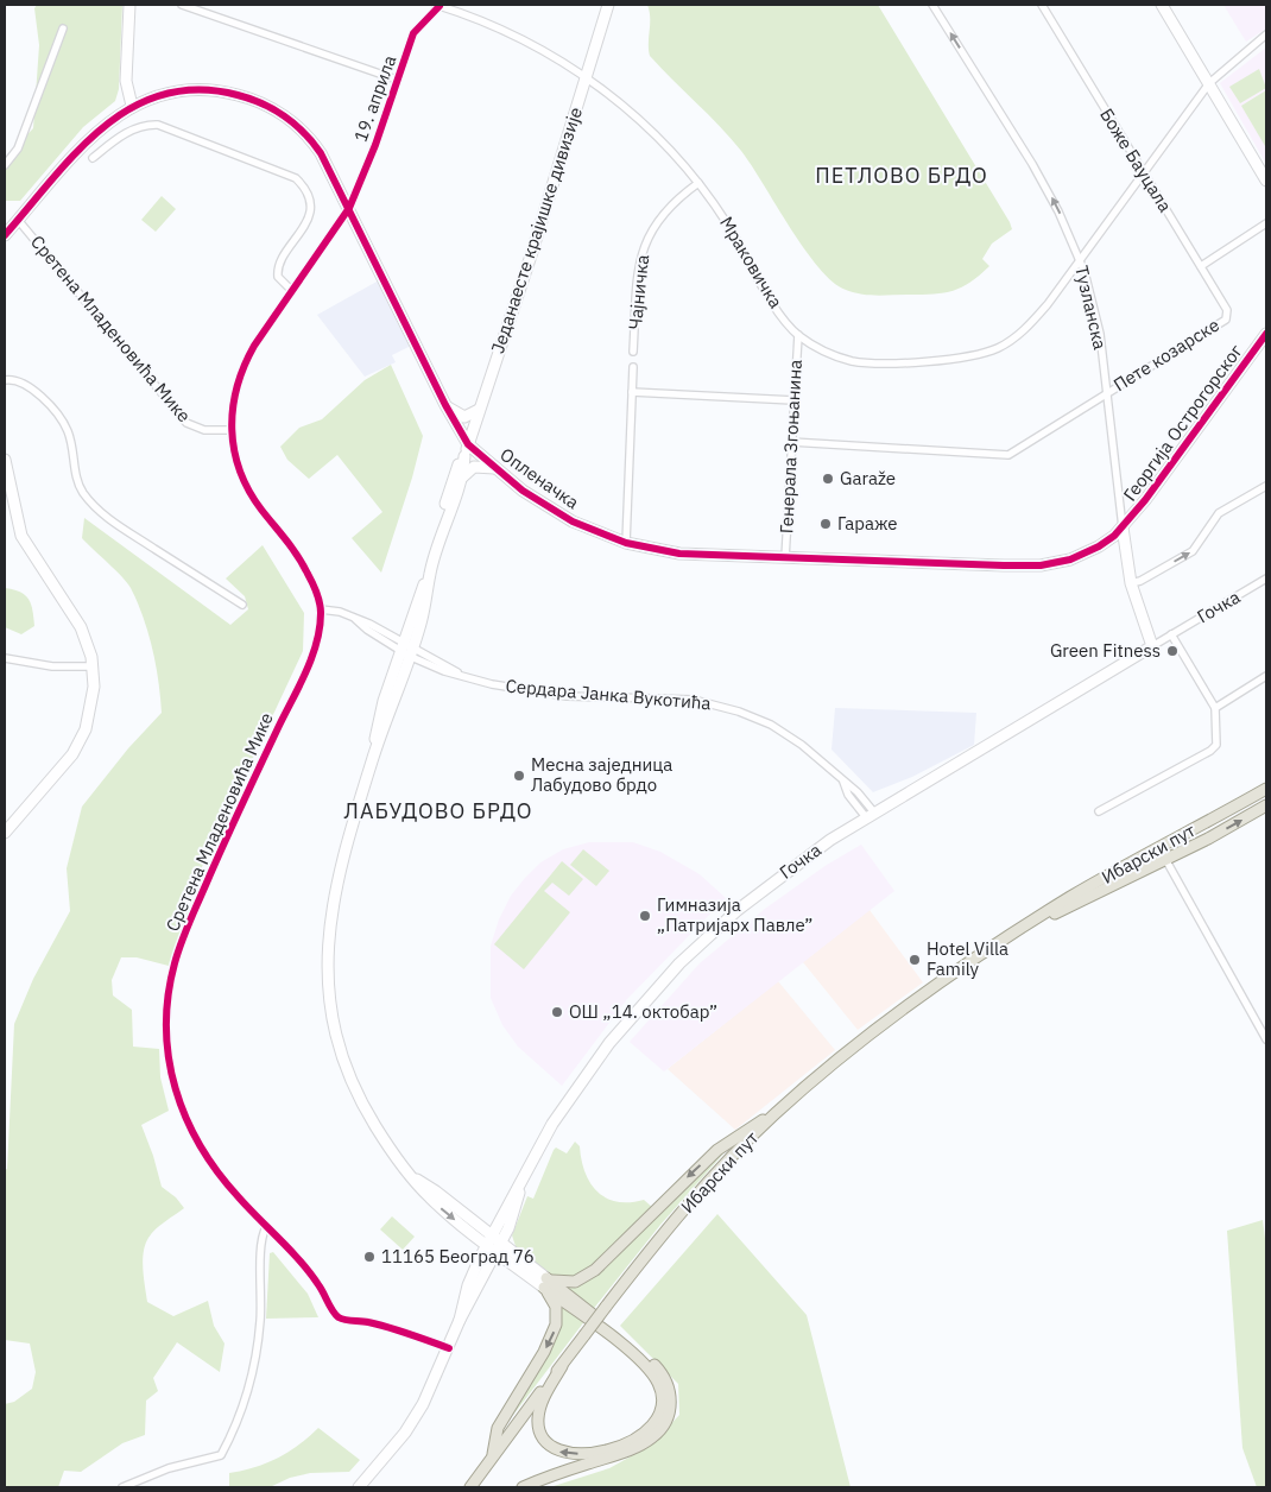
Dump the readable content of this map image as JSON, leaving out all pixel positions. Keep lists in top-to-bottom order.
{
  "streets": {
    "main road": ["Ибарски пут"],
    "street": [
      "19. априла",
      "Боже Бауцала",
      "Једанаесте крајишке дивизије",
      "Мраковичка",
      "Чајничка",
      "Тузланска",
      "Сретена Младеновића Мике",
      "Пете козарске",
      "Георгија Острогорског",
      "Генерала Згоњанина",
      "Опленачка",
      "Гочка",
      "Сердара Јанка Вукотића"
    ]
  },
  "crossings": [
    ["19. априла", "Мраковичка"],
    ["19. априла", "Сретена Младеновића Мике"],
    ["19. априла", "Опленачка"],
    ["Боже Бауцала", "Мраковичка"],
    ["Боже Бауцала", "Пете козарске"],
    ["Једанаесте крајишке дивизије", "Мраковичка"],
    ["Једанаесте крајишке дивизије", "Опленачка"],
    ["Једанаесте крајишке дивизије", "Гочка"],
    ["Једанаесте крајишке дивизије", "Сердара Јанка Вукотића"],
    ["Мраковичка", "Чајничка"],
    ["Мраковичка", "Тузланска"],
    ["Мраковичка", "Генерала Згоњанина"],
    ["Тузланска", "Пете козарске"],
    ["Тузланска", "Георгија Острогорског"],
    ["Тузланска", "Опленачка"],
    ["Тузланска", "Гочка"],
    ["Сретена Младеновића Мике", "Опленачка"],
    ["Сретена Младеновића Мике", "Гочка"],
    ["Сретена Младеновића Мике", "Сердара Јанка Вукотића"],
    ["Пете козарске", "Генерала Згоњанина"],
    ["Георгија Острогорског", "Опленачка"],
    ["Генерала Згоњанина", "Опленачка"],
    ["Гочка", "Сердара Јанка Вукотића"]
  ],
  "one_way": ["Тузланска"],
  "districts": ["ПЕТЛОВО БРДО", "ЛАБУДОВО БРДО"],
  "places": [
    "Garaže",
    "Гараже",
    "Green Fitness",
    "Месна заједница Лабудово брдо",
    "Гимназија „Патријарх Павле”",
    "Hotel Villa Family",
    "ОШ „14. октобар”",
    "11165 Београд 76"
  ]
}
